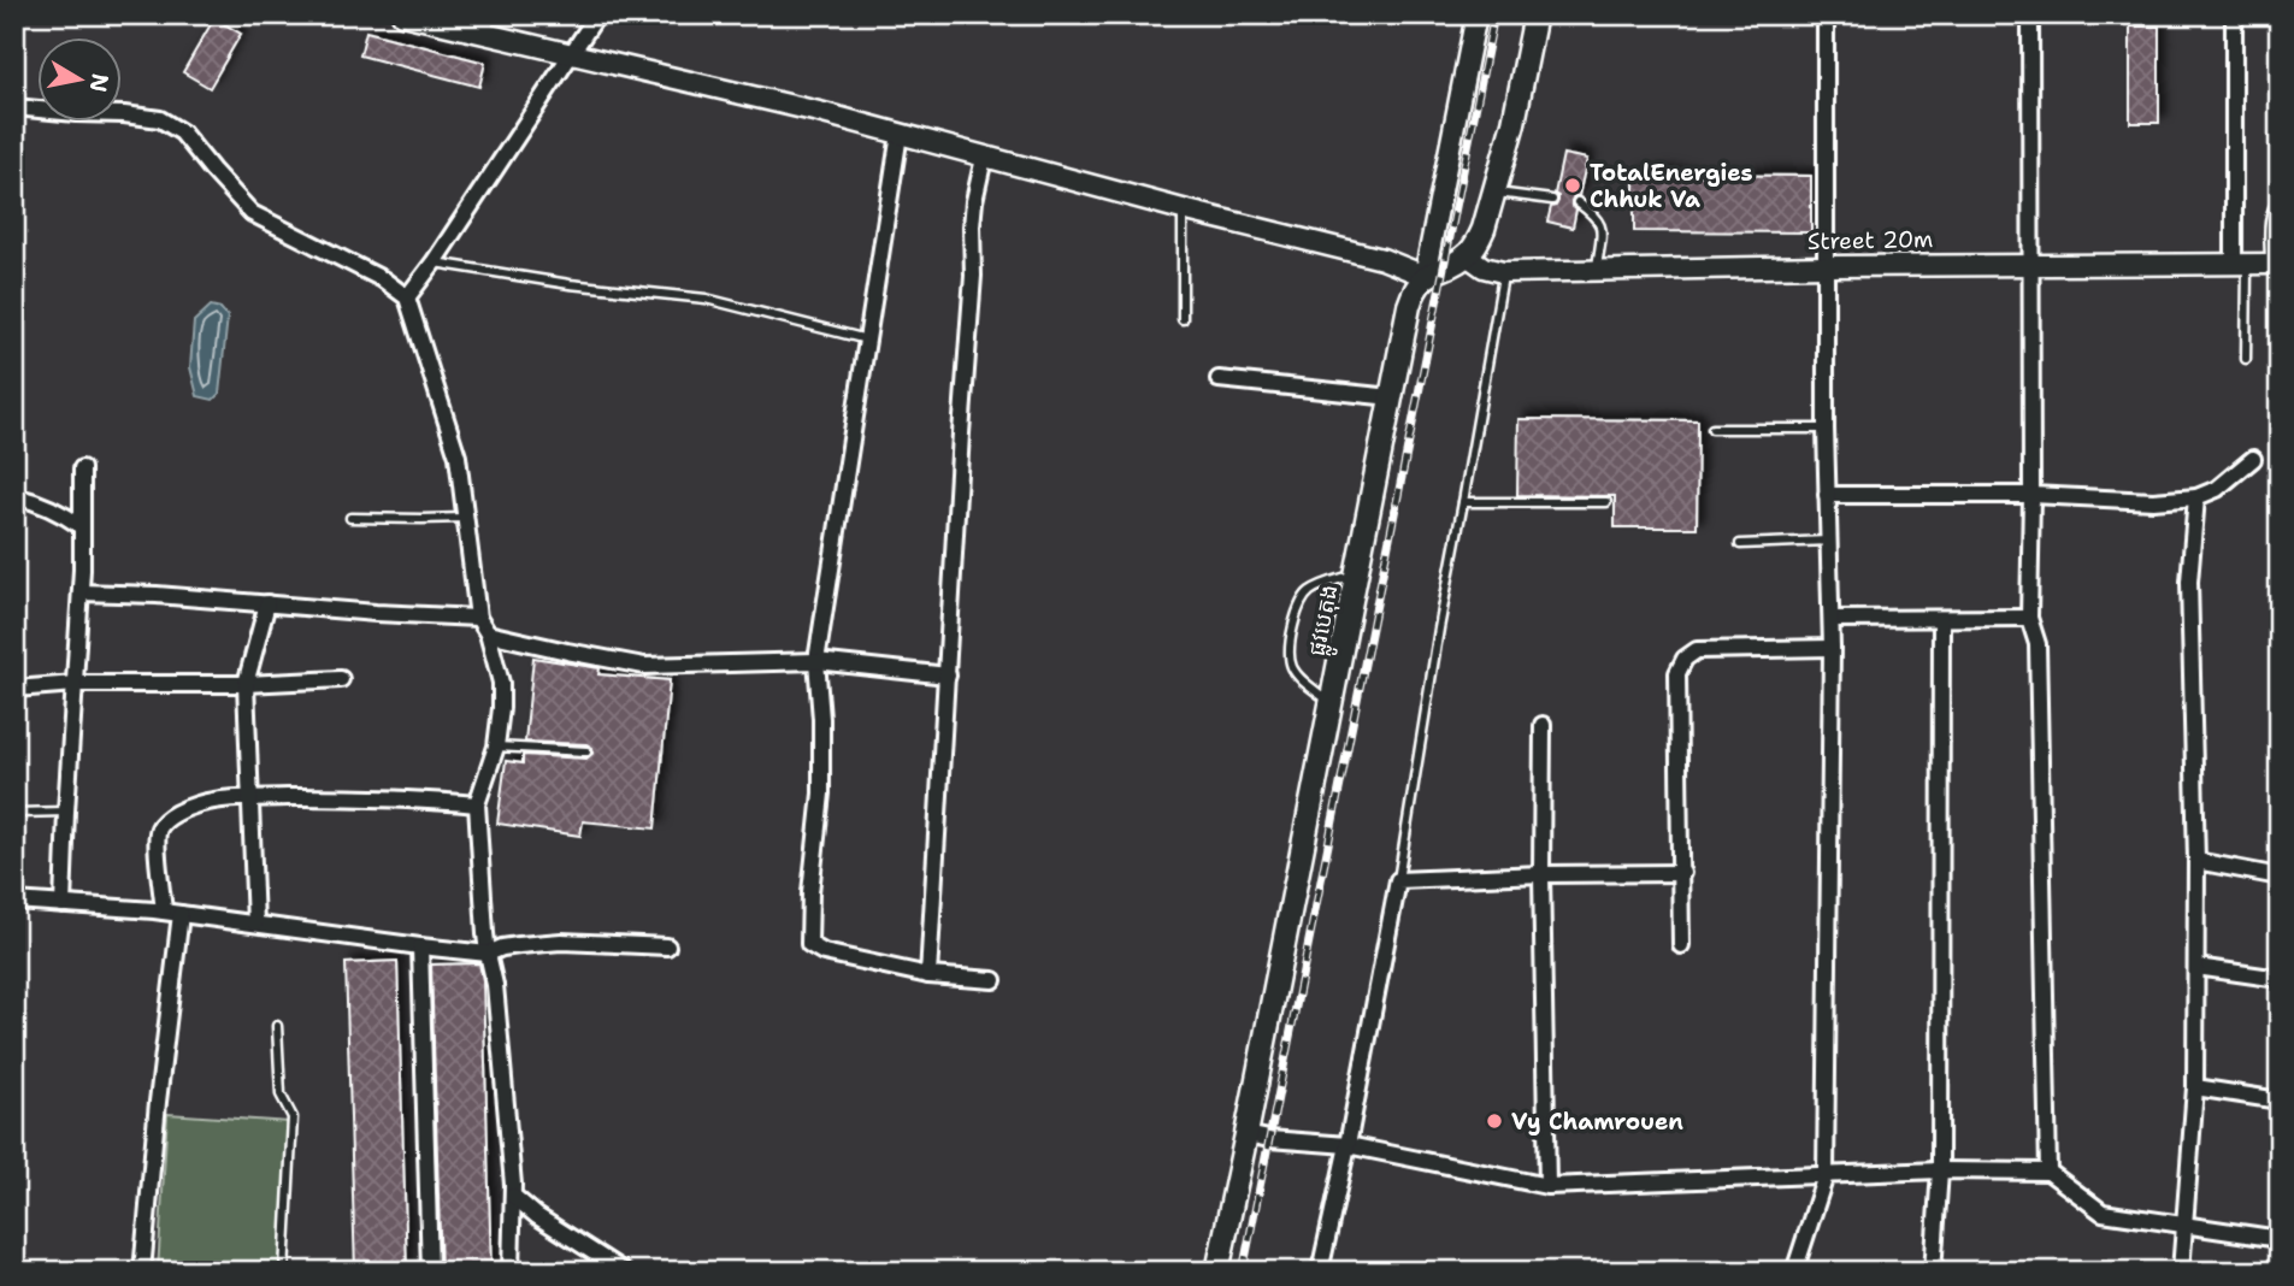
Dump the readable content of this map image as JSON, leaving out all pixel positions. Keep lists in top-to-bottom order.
{
  "streets": {
    "main road": ["ផ្លូវបេតុង"],
    "street": ["Street 20m"]
  },
  "places": ["TotalEnergies Chhuk Va", "Vy Chamrouen"],
  "north": "right"
}
